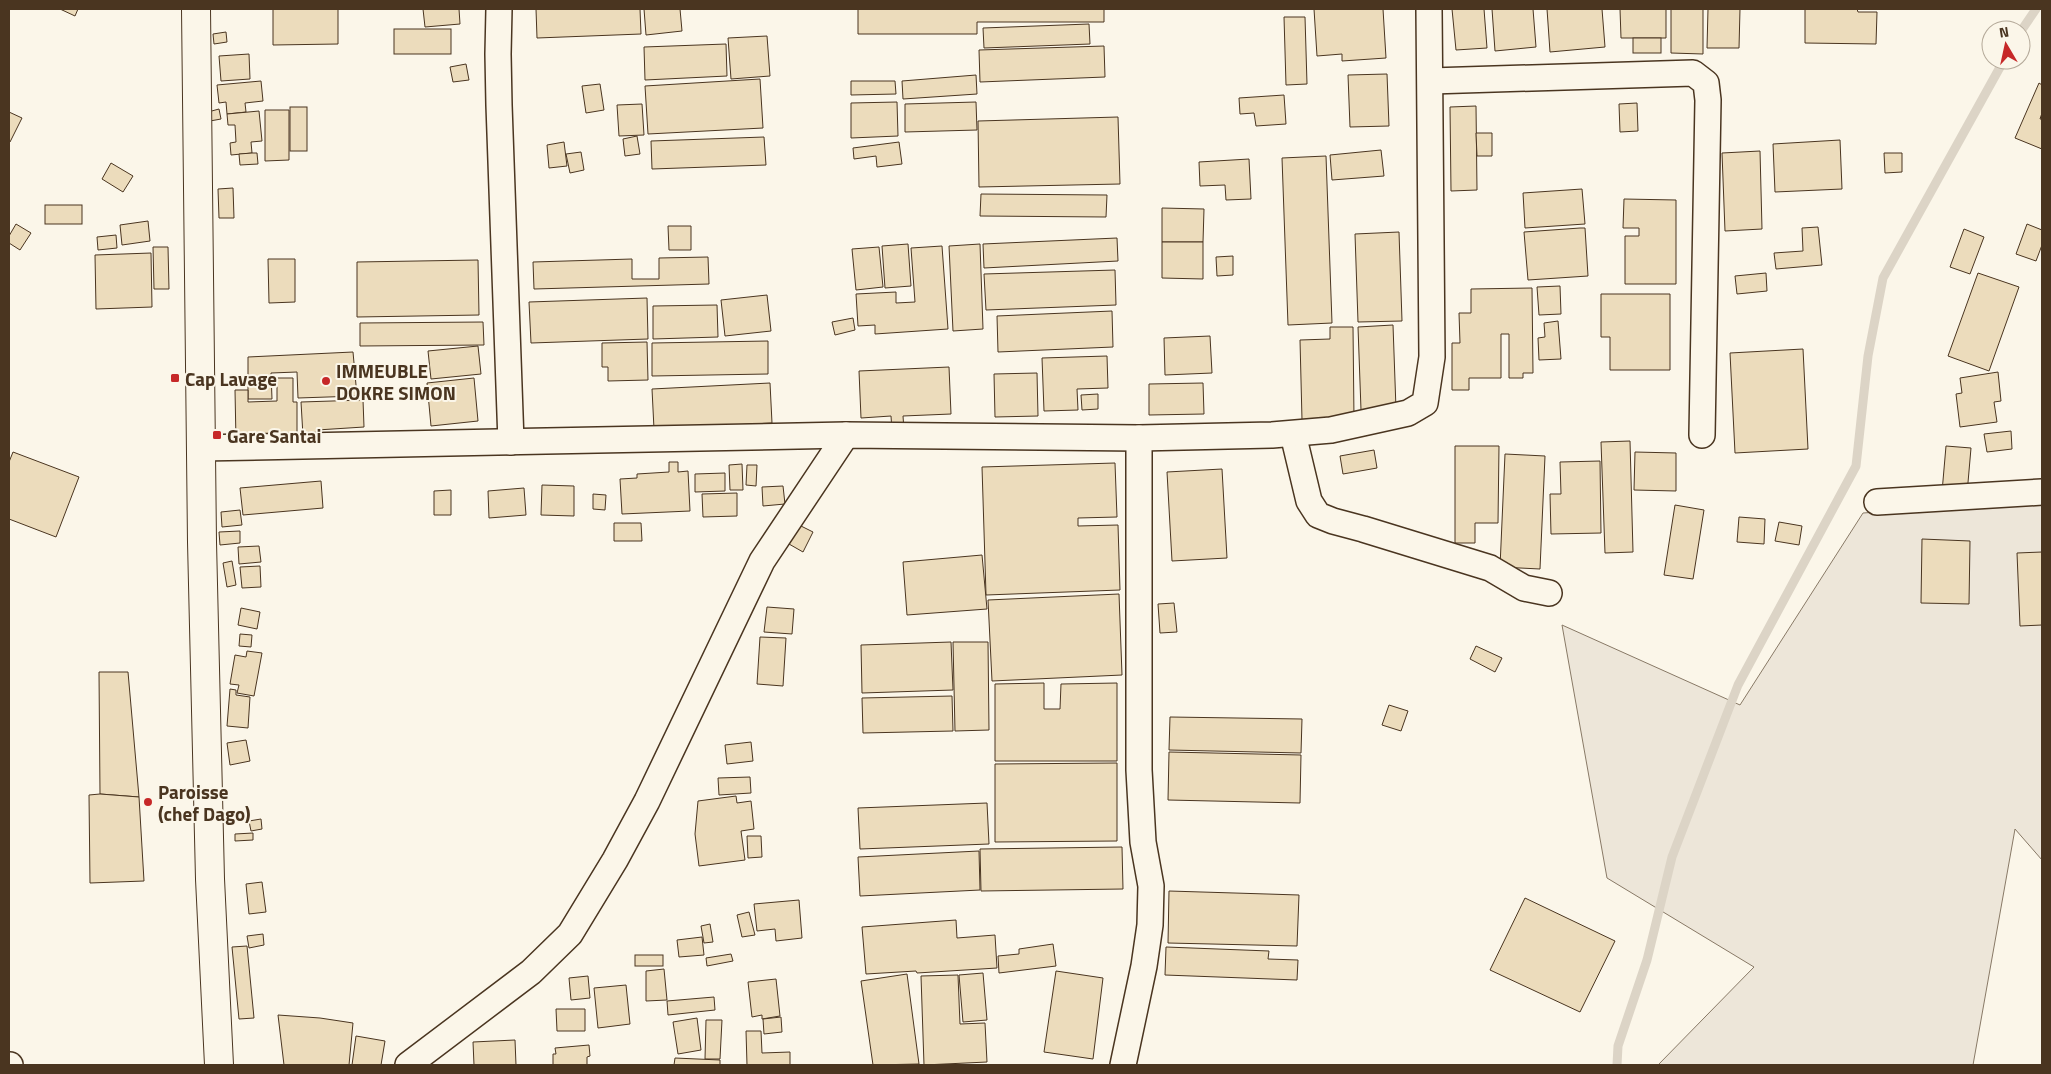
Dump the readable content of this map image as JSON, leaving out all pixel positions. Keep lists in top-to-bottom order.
{
  "places": {
    "transit": ["Cap Lavage", "Gare Santai"],
    "other": ["IMMEUBLE DOKRE SIMON", "Paroisse (chef Dago)"]
  },
  "north": "top"
}
